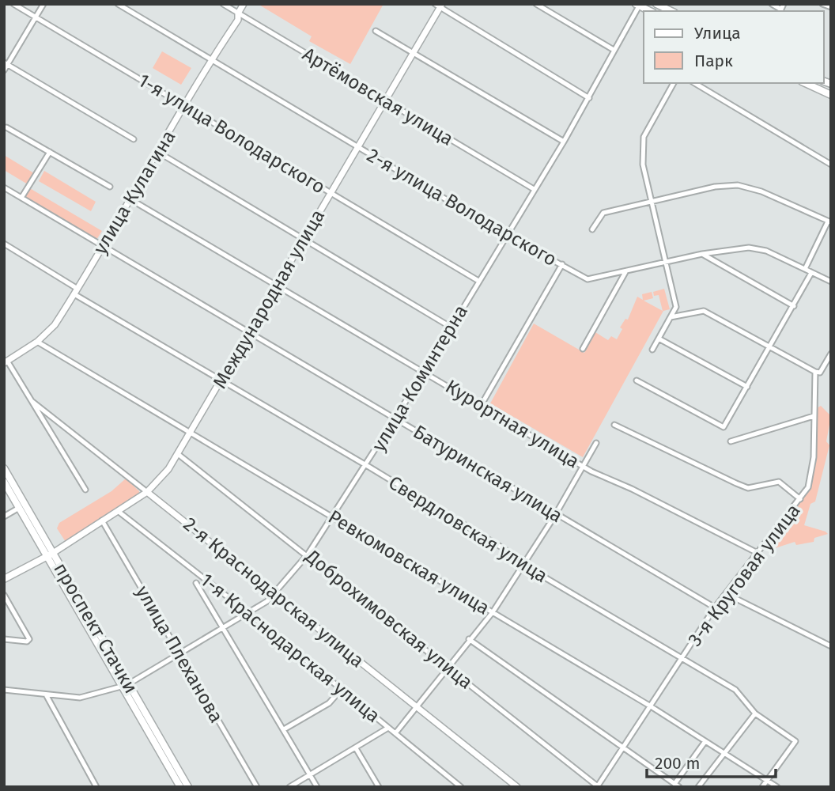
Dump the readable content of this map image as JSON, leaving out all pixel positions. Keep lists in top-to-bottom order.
{
  "streets": {
    "main road": ["проспект Стачки"],
    "street": [
      "Артёмовская улица",
      "1-я улица Володарского",
      "улица Кулагина",
      "2-я улица Володарского",
      "Международная улица",
      "улица Коминтерна",
      "Курортная улица",
      "Батуринская улица",
      "Свердловская улица",
      "Ревкомовская улица",
      "3-я Круговая улица",
      "2-я Краснодарская улица",
      "Доброхимовская улица",
      "1-я Краснодарская улица",
      "улица Плеханова"
    ]
  },
  "crossings": [
    ["Артёмовская улица", "улица Кулагина"],
    ["Артёмовская улица", "Международная улица"],
    ["Артёмовская улица", "улица Коминтерна"],
    ["1-я улица Володарского", "улица Кулагина"],
    ["1-я улица Володарского", "Международная улица"],
    ["1-я улица Володарского", "улица Коминтерна"],
    ["улица Кулагина", "2-я улица Володарского"],
    ["улица Кулагина", "Курортная улица"],
    ["улица Кулагина", "Батуринская улица"],
    ["улица Кулагина", "Свердловская улица"],
    ["улица Кулагина", "Ревкомовская улица"],
    ["2-я улица Володарского", "Международная улица"],
    ["2-я улица Володарского", "улица Коминтерна"],
    ["Международная улица", "Курортная улица"],
    ["Международная улица", "Батуринская улица"],
    ["Международная улица", "Свердловская улица"],
    ["Международная улица", "Ревкомовская улица"],
    ["Международная улица", "2-я Краснодарская улица"],
    ["Международная улица", "Доброхимовская улица"],
    ["Международная улица", "проспект Стачки"],
    ["Международная улица", "1-я Краснодарская улица"],
    ["Международная улица", "улица Плеханова"],
    ["улица Коминтерна", "Курортная улица"],
    ["улица Коминтерна", "Батуринская улица"],
    ["улица Коминтерна", "Свердловская улица"],
    ["улица Коминтерна", "Ревкомовская улица"],
    ["улица Коминтерна", "2-я Краснодарская улица"],
    ["улица Коминтерна", "Доброхимовская улица"],
    ["улица Коминтерна", "проспект Стачки"],
    ["улица Коминтерна", "1-я Краснодарская улица"],
    ["улица Коминтерна", "улица Плеханова"],
    ["Курортная улица", "3-я Круговая улица"],
    ["Батуринская улица", "3-я Круговая улица"],
    ["Свердловская улица", "Ревкомовская улица"],
    ["Свердловская улица", "3-я Круговая улица"],
    ["Ревкомовская улица", "3-я Круговая улица"],
    ["3-я Круговая улица", "Доброхимовская улица"]
  ],
  "legend": ["Улица", "Парк"],
  "scale_bar": "200 m"
}
